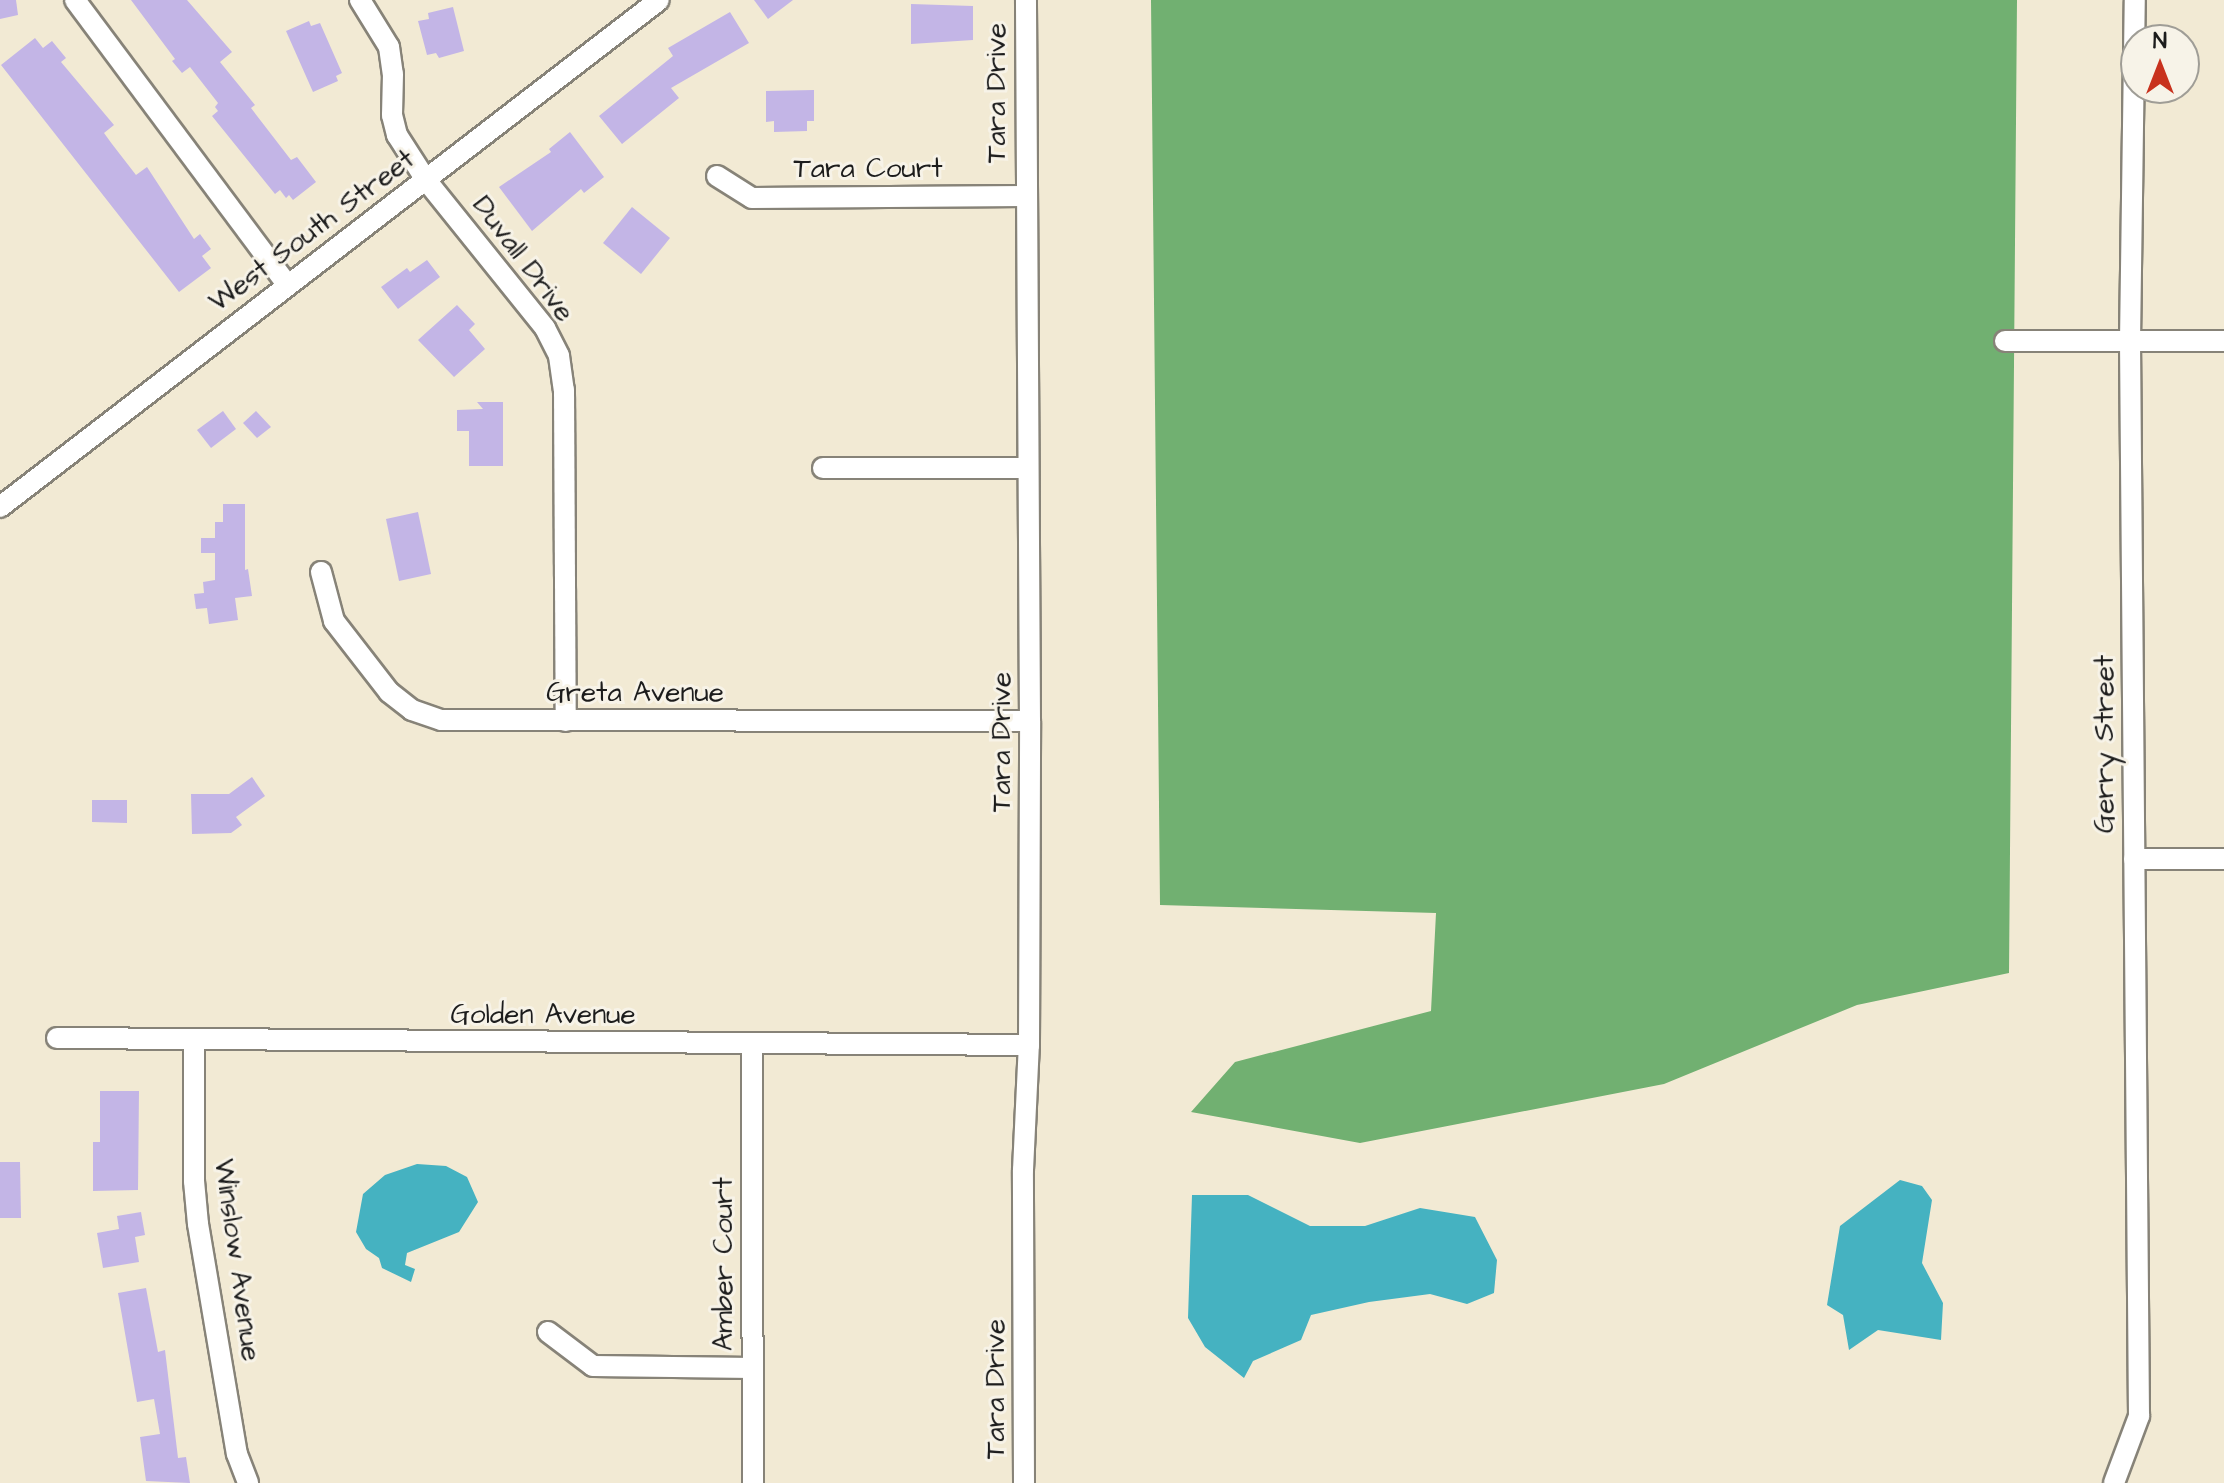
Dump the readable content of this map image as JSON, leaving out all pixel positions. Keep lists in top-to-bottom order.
{
  "streets": {
    "street": [
      "Tara Drive",
      "Tara Court",
      "West South Street",
      "Duvall Drive",
      "Greta Avenue",
      "Gerry Street",
      "Golden Avenue",
      "Winslow Avenue",
      "Amber Court"
    ]
  },
  "crossings": [
    ["Tara Drive", "Tara Court"],
    ["Tara Drive", "Greta Avenue"],
    ["Tara Drive", "Golden Avenue"],
    ["West South Street", "Duvall Drive"],
    ["Duvall Drive", "Greta Avenue"],
    ["Golden Avenue", "Winslow Avenue"],
    ["Golden Avenue", "Amber Court"]
  ],
  "north": "top"
}
